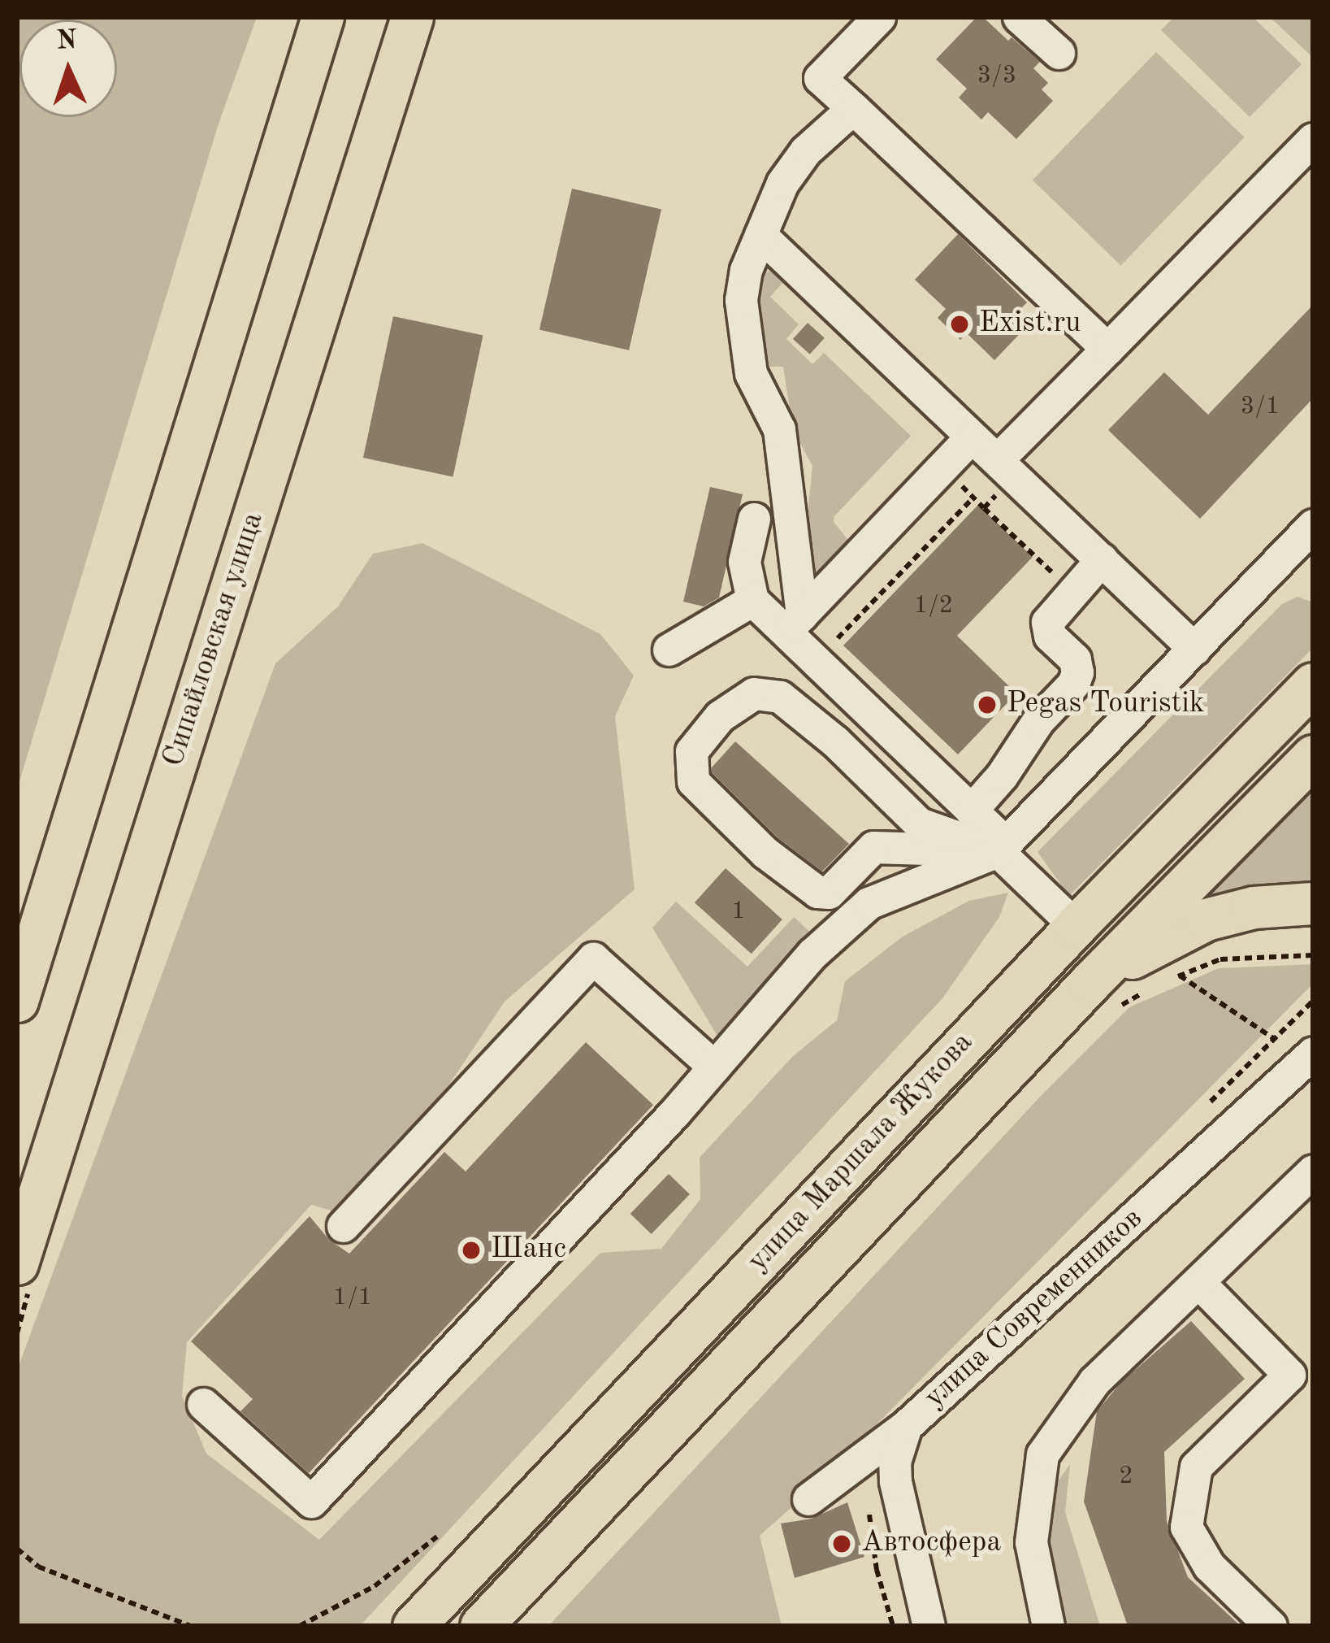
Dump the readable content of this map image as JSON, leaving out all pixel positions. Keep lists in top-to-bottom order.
{
  "streets": {
    "main road": ["Сипайловская улица", "улица Маршала Жукова"],
    "street": ["улица Современников"]
  },
  "places": [
    "Exist.ru",
    "Pegas Touristik",
    "Шанс",
    "Автосфера"
  ],
  "house_numbers": [
    "3/3",
    "3/1",
    "1/2",
    "1",
    "1/1",
    "2"
  ],
  "north": "top"
}
